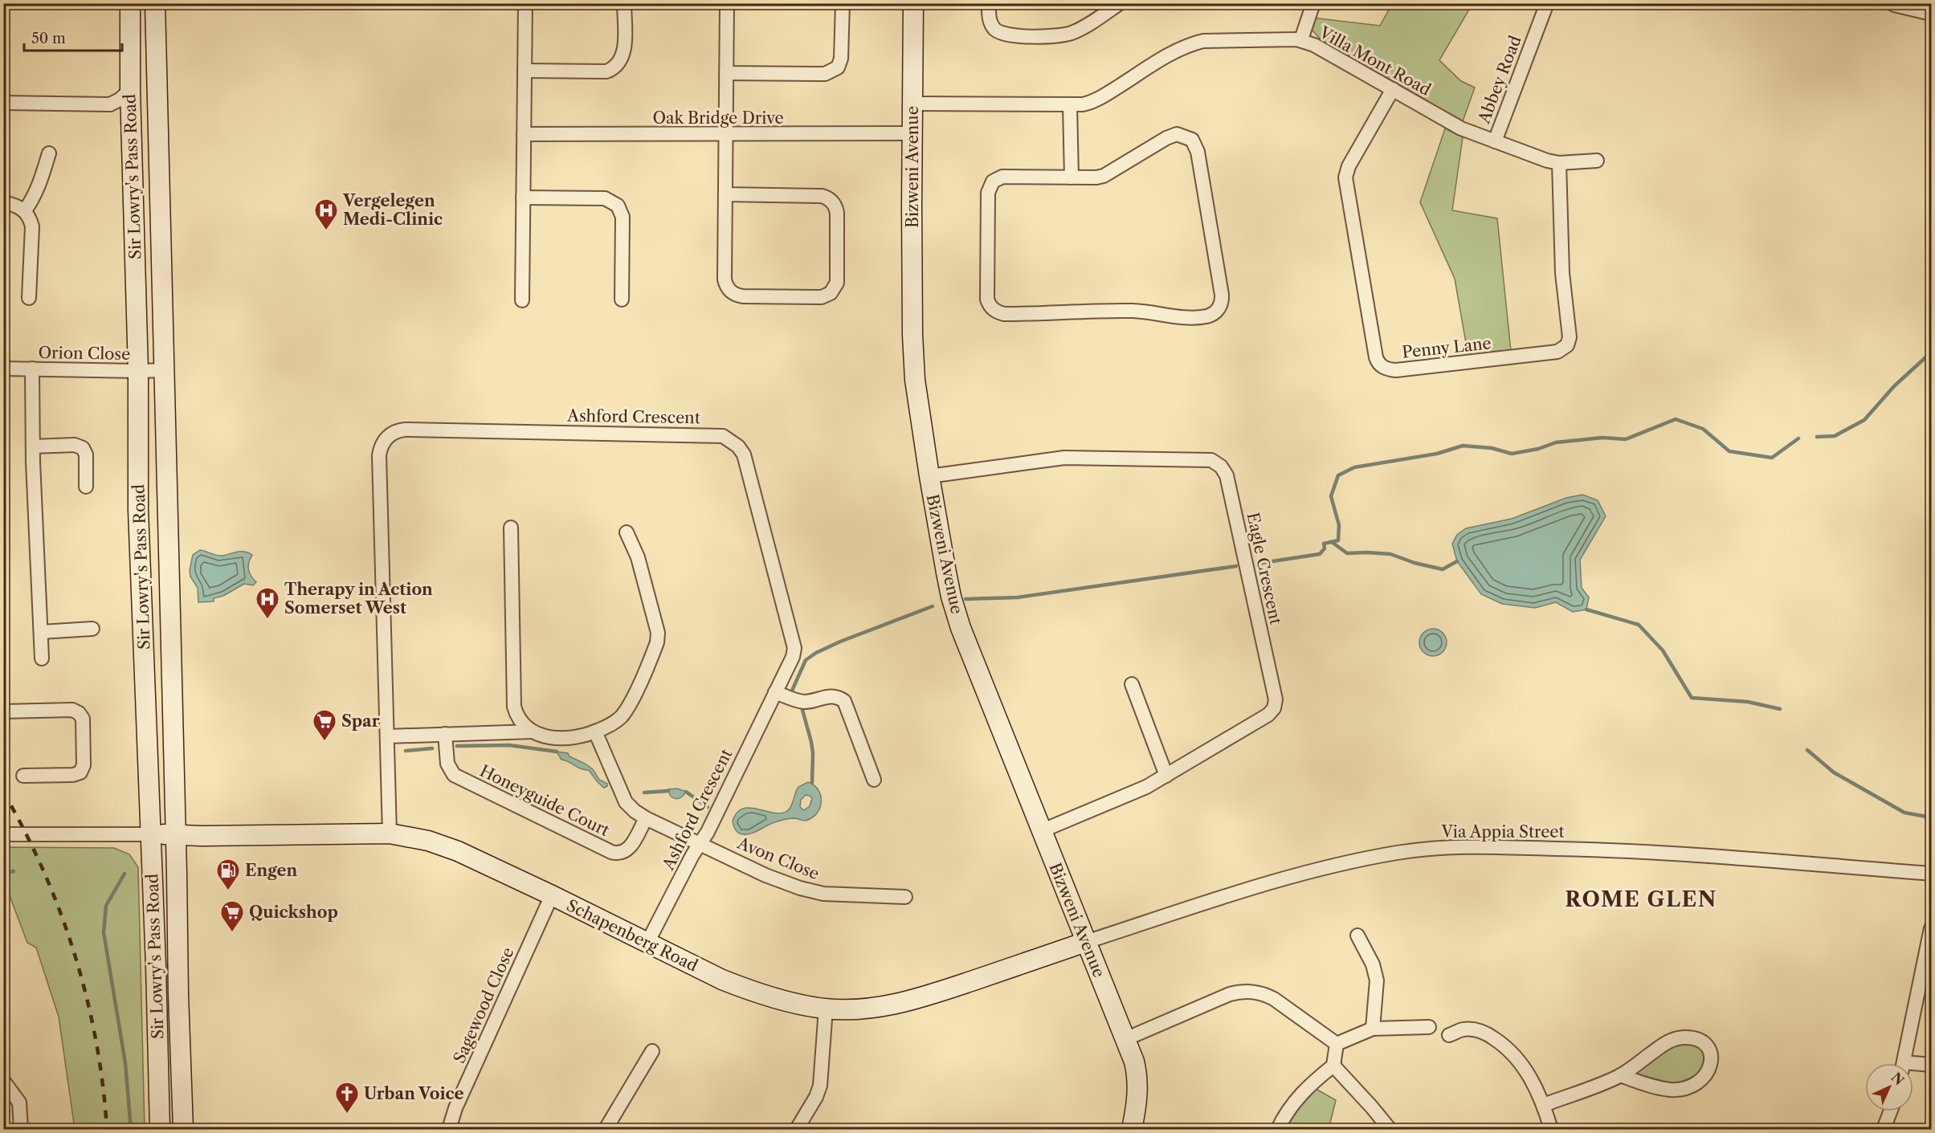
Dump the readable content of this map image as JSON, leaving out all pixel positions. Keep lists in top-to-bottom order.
{
  "streets": {
    "main road": ["Bizweni Avenue", "Sir Lowry's Pass Road", "Schapenberg Road"],
    "street": [
      "Villa Mont Road",
      "Abbey Road",
      "Oak Bridge Drive",
      "Penny Lane",
      "Orion Close",
      "Ashford Crescent",
      "Eagle Crescent",
      "Honeyguide Court",
      "Via Appia Street",
      "Avon Close",
      "Sagewood Close"
    ]
  },
  "crossings": [
    ["Villa Mont Road", "Abbey Road"],
    ["Villa Mont Road", "Bizweni Avenue"],
    ["Villa Mont Road", "Penny Lane"],
    ["Oak Bridge Drive", "Bizweni Avenue"],
    ["Bizweni Avenue", "Eagle Crescent"],
    ["Bizweni Avenue", "Via Appia Street"],
    ["Bizweni Avenue", "Schapenberg Road"],
    ["Sir Lowry's Pass Road", "Orion Close"],
    ["Sir Lowry's Pass Road", "Schapenberg Road"],
    ["Ashford Crescent", "Avon Close"],
    ["Ashford Crescent", "Schapenberg Road"],
    ["Honeyguide Court", "Avon Close"],
    ["Via Appia Street", "Schapenberg Road"],
    ["Schapenberg Road", "Sagewood Close"]
  ],
  "districts": ["ROME GLEN"],
  "places": {
    "hospital": ["Vergelegen Medi-Clinic", "Therapy in Action Somerset West"],
    "supermarket": ["Spar", "Quickshop"],
    "fuel station": ["Engen"],
    "church": ["Urban Voice"]
  },
  "scale_bar": "50 m",
  "north": "top right"
}
